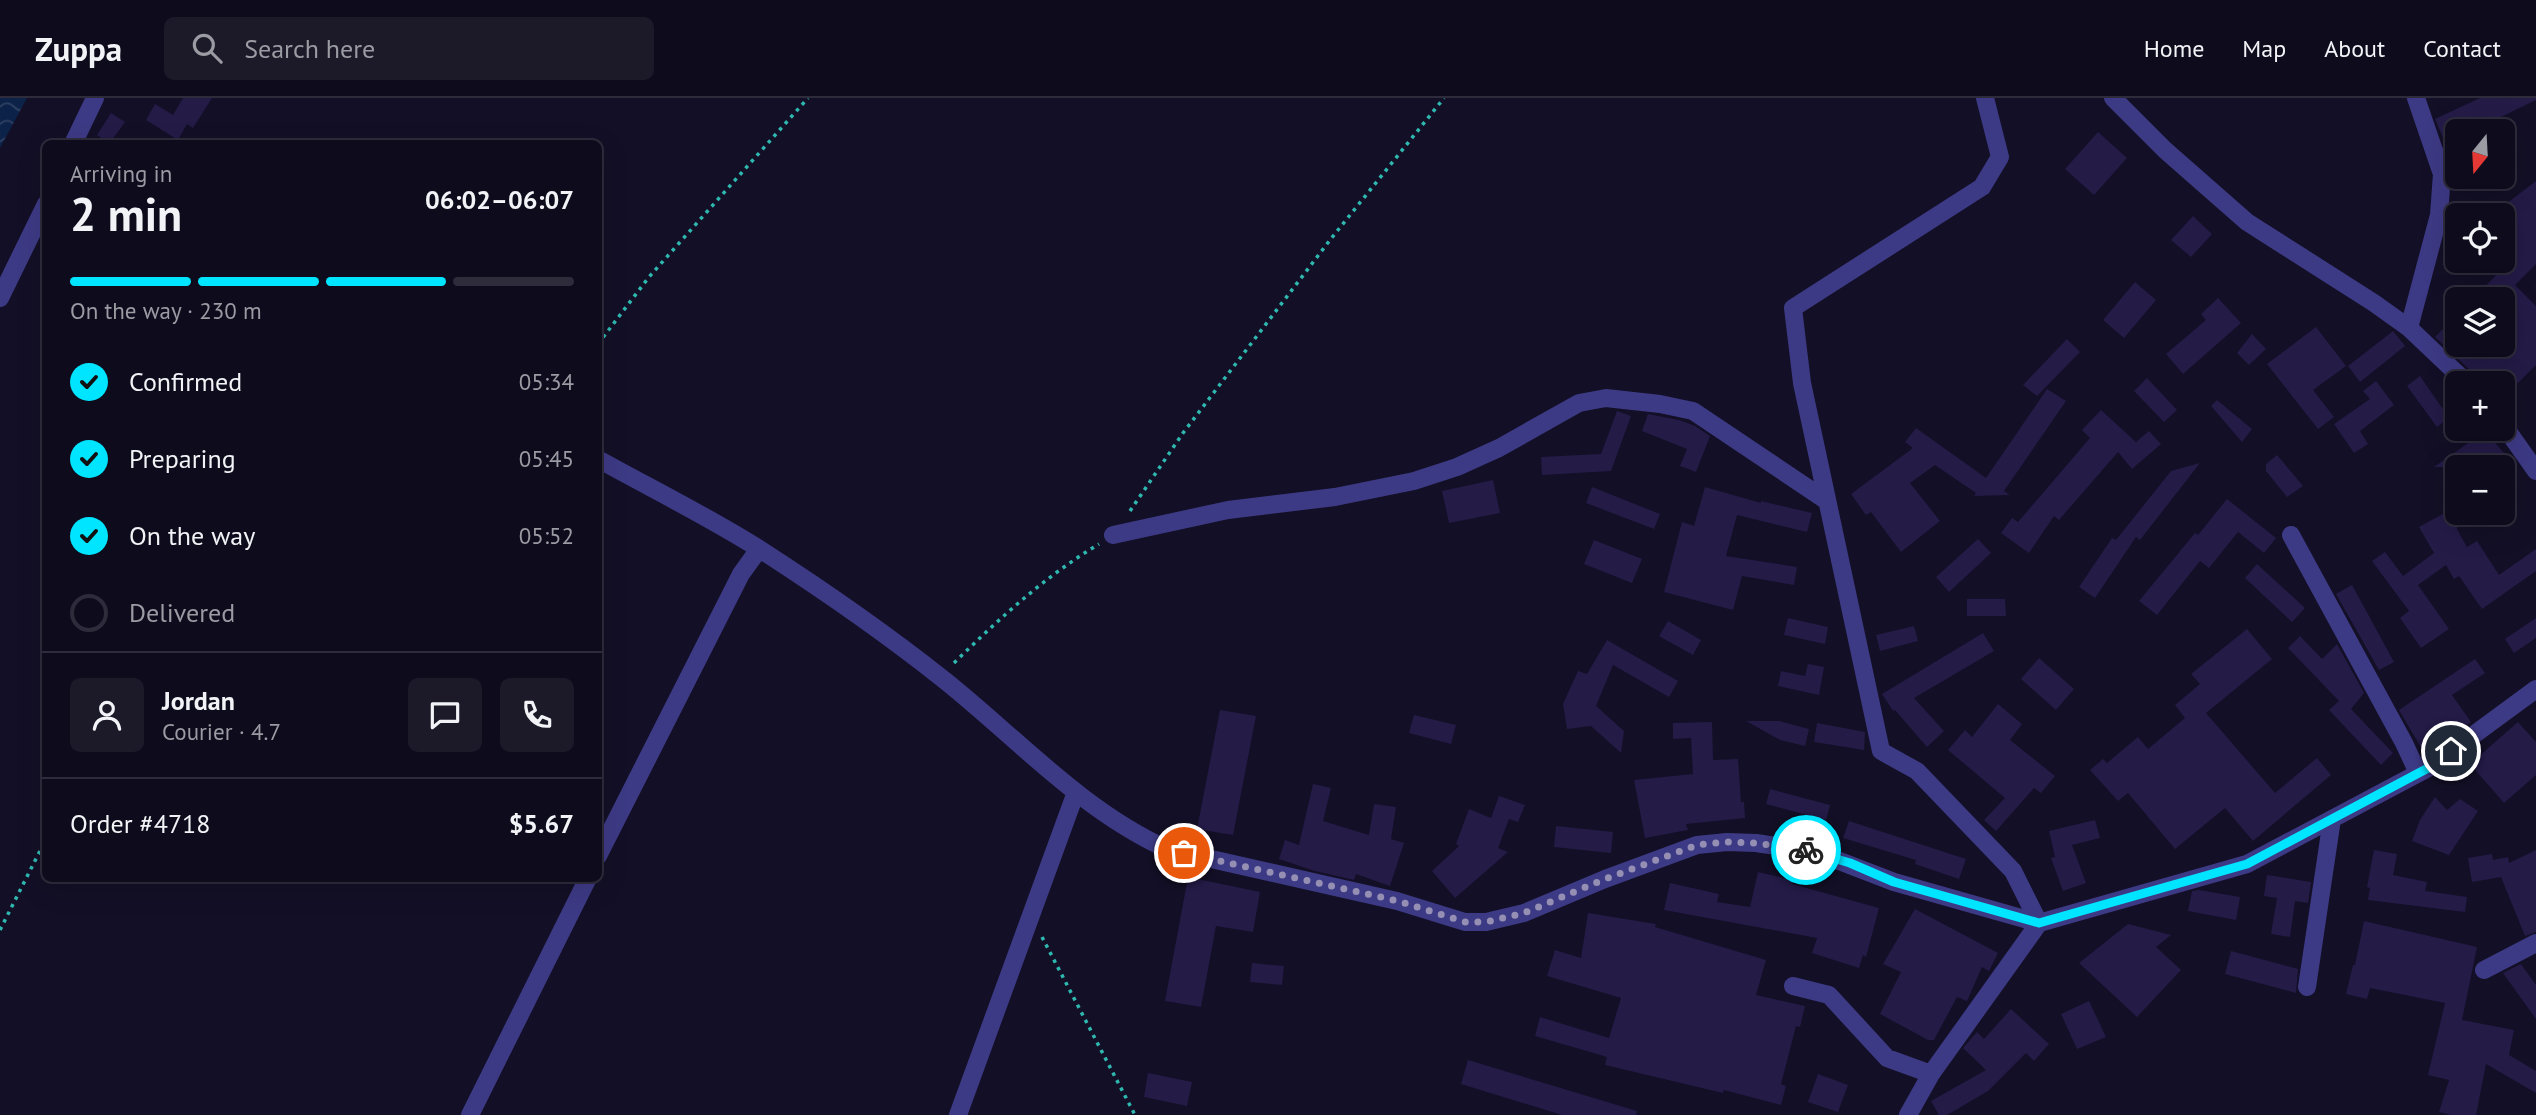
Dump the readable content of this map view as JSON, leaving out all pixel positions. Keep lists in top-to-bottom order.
{
  "north": "bottom",
  "page": {
    "header": "Zuppa",
    "search": "Search here",
    "nav": [
      "Home",
      "Map",
      "About",
      "Contact"
    ],
    "map_buttons": ["+", "−"],
    "heading": ["2 min", "Arriving in", "06:02–06:07"],
    "panel": [
      "Jordan",
      "Courier · 4.7",
      "Order #4718",
      "$5.67"
    ],
    "bar": "On the way · 230 m",
    "list": [
      ["Confirmed", "05:34"],
      ["Preparing", "05:45"],
      ["On the way", "05:52"],
      "Delivered"
    ]
  }
}
